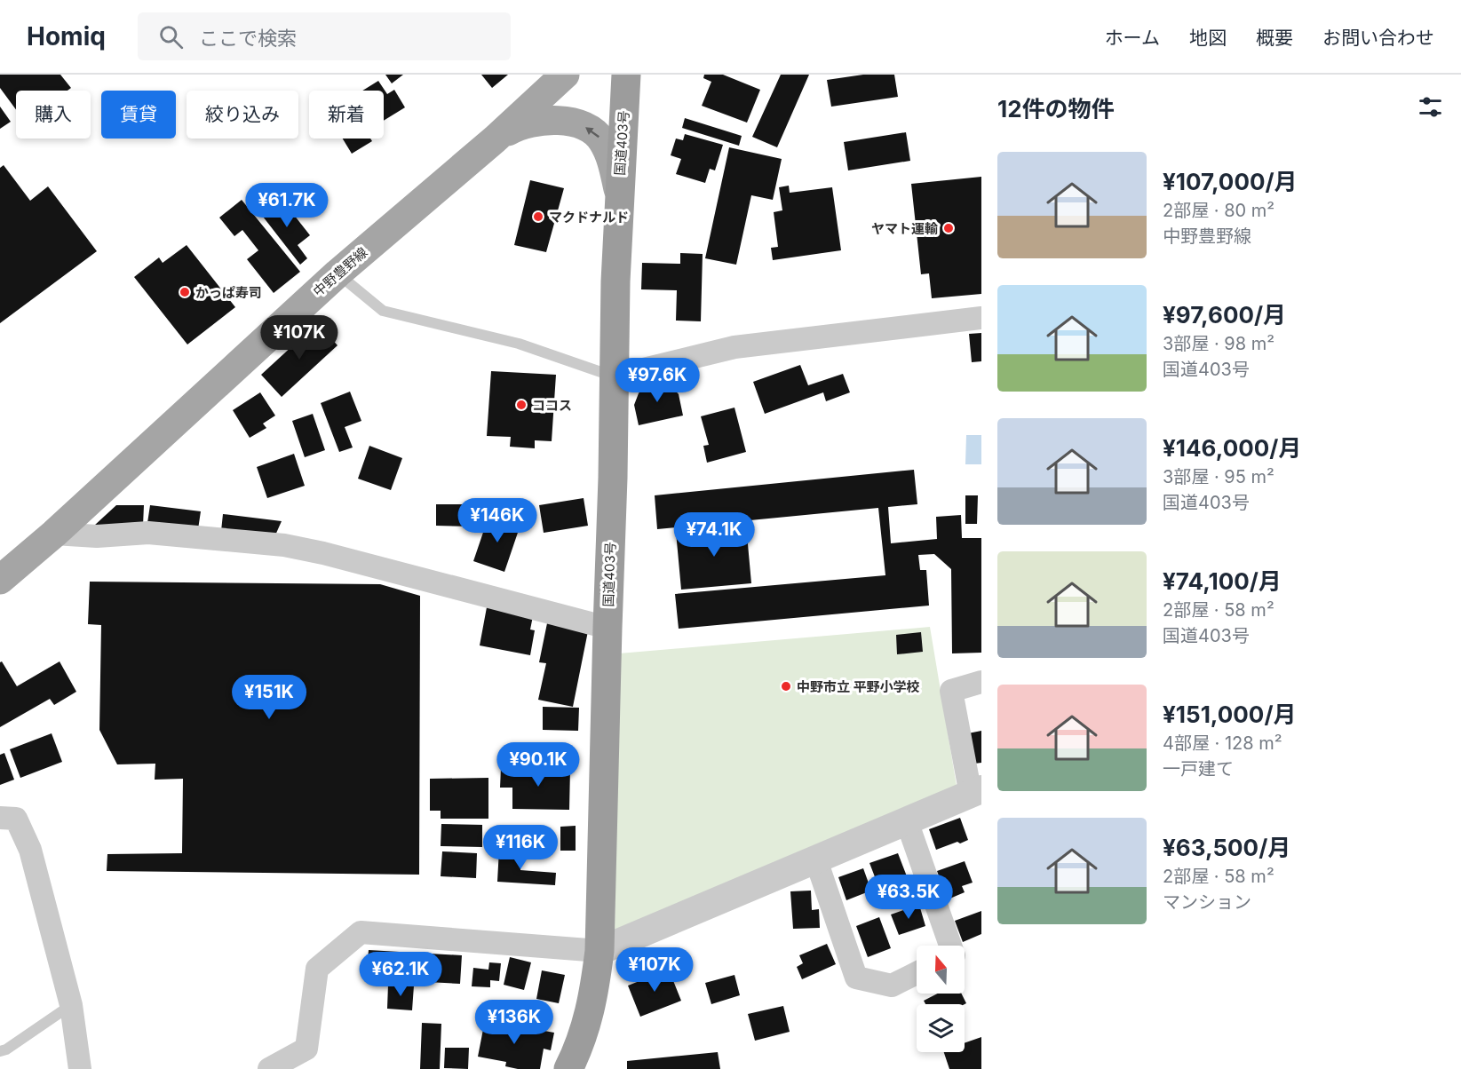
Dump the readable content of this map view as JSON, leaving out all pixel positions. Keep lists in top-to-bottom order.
{
  "streets": {
    "highway": ["国道403号"],
    "main road": ["中野豊野線"]
  },
  "places": [
    "マクドナルド",
    "ヤマト運輸",
    "かっぱ寿司",
    "ココス",
    "中野市立 平野小学校"
  ],
  "north": "top",
  "page": {
    "header": "Homiq",
    "search": "ここで検索",
    "nav": [
      "ホーム",
      "地図",
      "概要",
      "お問い合わせ"
    ],
    "heading": "12件の物件",
    "chip": [
      "購入",
      "賃貸",
      "絞り込み",
      "新着"
    ],
    "list": [
      {
        "name": "¥107,000/月",
        "note": "2部屋 · 80 m² · 中野豊野線"
      },
      {
        "name": "¥97,600/月",
        "note": "3部屋 · 98 m² · 国道403号"
      },
      {
        "name": "¥146,000/月",
        "note": "3部屋 · 95 m² · 国道403号"
      },
      {
        "name": "¥74,100/月",
        "note": "2部屋 · 58 m² · 国道403号"
      },
      {
        "name": "¥151,000/月",
        "note": "4部屋 · 128 m² · 一戸建て"
      },
      {
        "name": "¥63,500/月",
        "note": "2部屋 · 58 m² · マンション"
      }
    ],
    "price": [
      "¥61.7K",
      "¥107K",
      "¥97.6K",
      "¥146K",
      "¥74.1K",
      "¥151K",
      "¥90.1K",
      "¥116K",
      "¥63.5K",
      "¥107K",
      "¥62.1K",
      "¥136K"
    ]
  }
}
